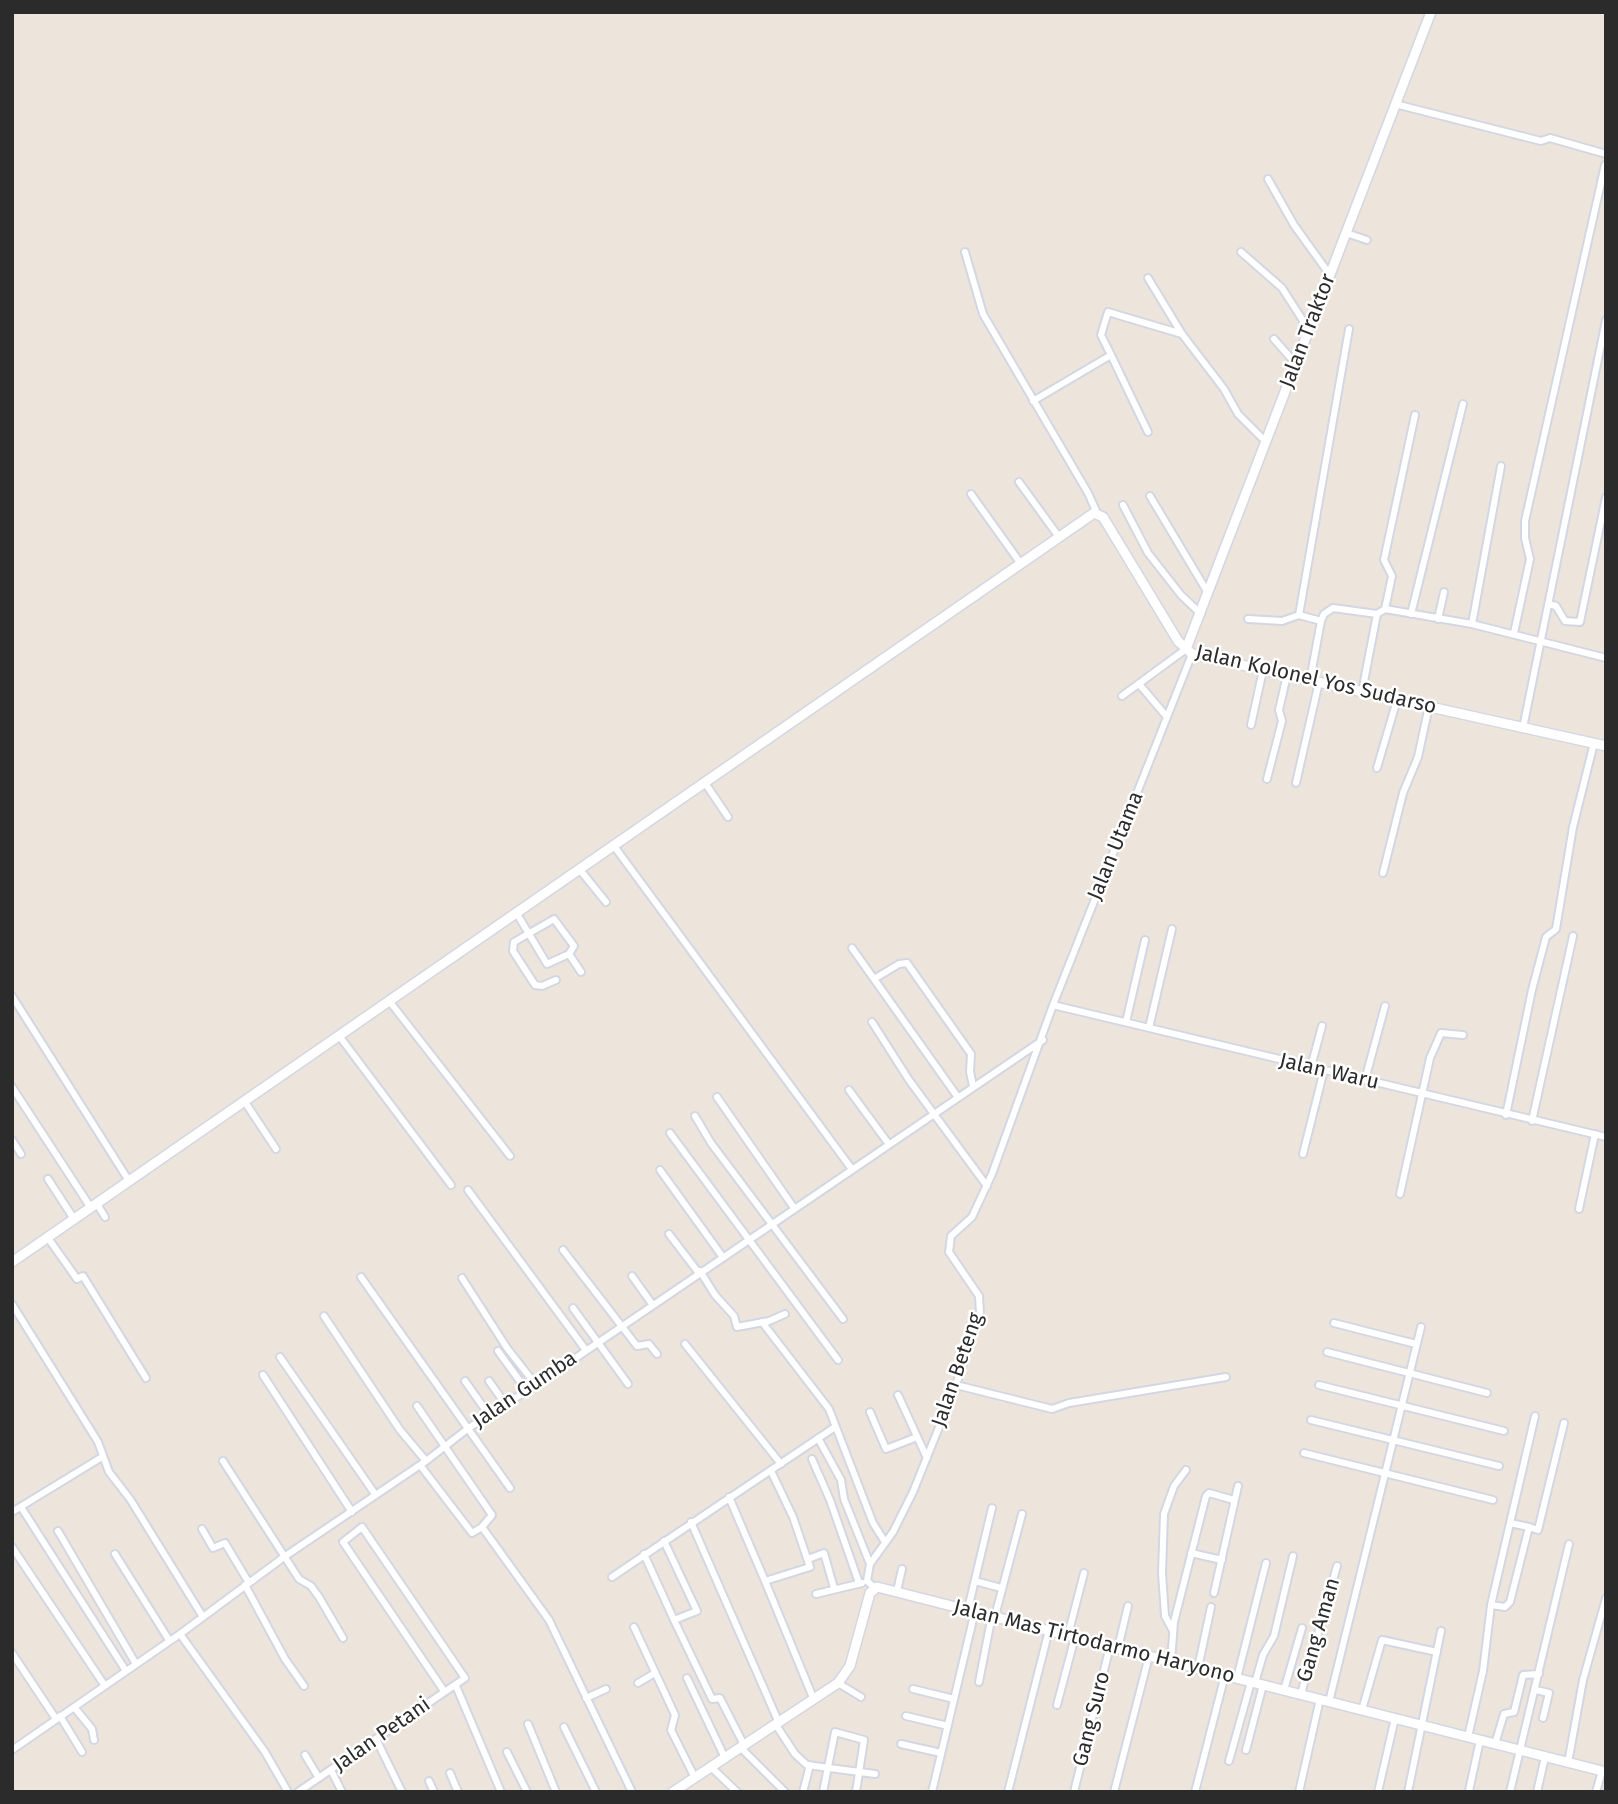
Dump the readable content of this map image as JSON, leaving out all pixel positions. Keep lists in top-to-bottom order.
{
  "streets": {
    "street": [
      "Jalan Traktor",
      "Jalan Kolonel Yos Sudarso",
      "Jalan Utama",
      "Jalan Waru",
      "Jalan Beteng",
      "Jalan Gumba",
      "Gang Aman",
      "Jalan Mas Tirtodarmo Haryono",
      "Gang Suro",
      "Jalan Petani"
    ]
  },
  "crossings": [
    ["Jalan Traktor", "Jalan Kolonel Yos Sudarso"],
    ["Jalan Traktor", "Jalan Utama"],
    ["Jalan Kolonel Yos Sudarso", "Jalan Utama"],
    ["Jalan Utama", "Jalan Waru"],
    ["Jalan Utama", "Jalan Beteng"],
    ["Jalan Utama", "Jalan Gumba"],
    ["Jalan Beteng", "Jalan Gumba"],
    ["Jalan Beteng", "Jalan Mas Tirtodarmo Haryono"],
    ["Gang Aman", "Jalan Mas Tirtodarmo Haryono"],
    ["Jalan Mas Tirtodarmo Haryono", "Gang Suro"]
  ]
}
